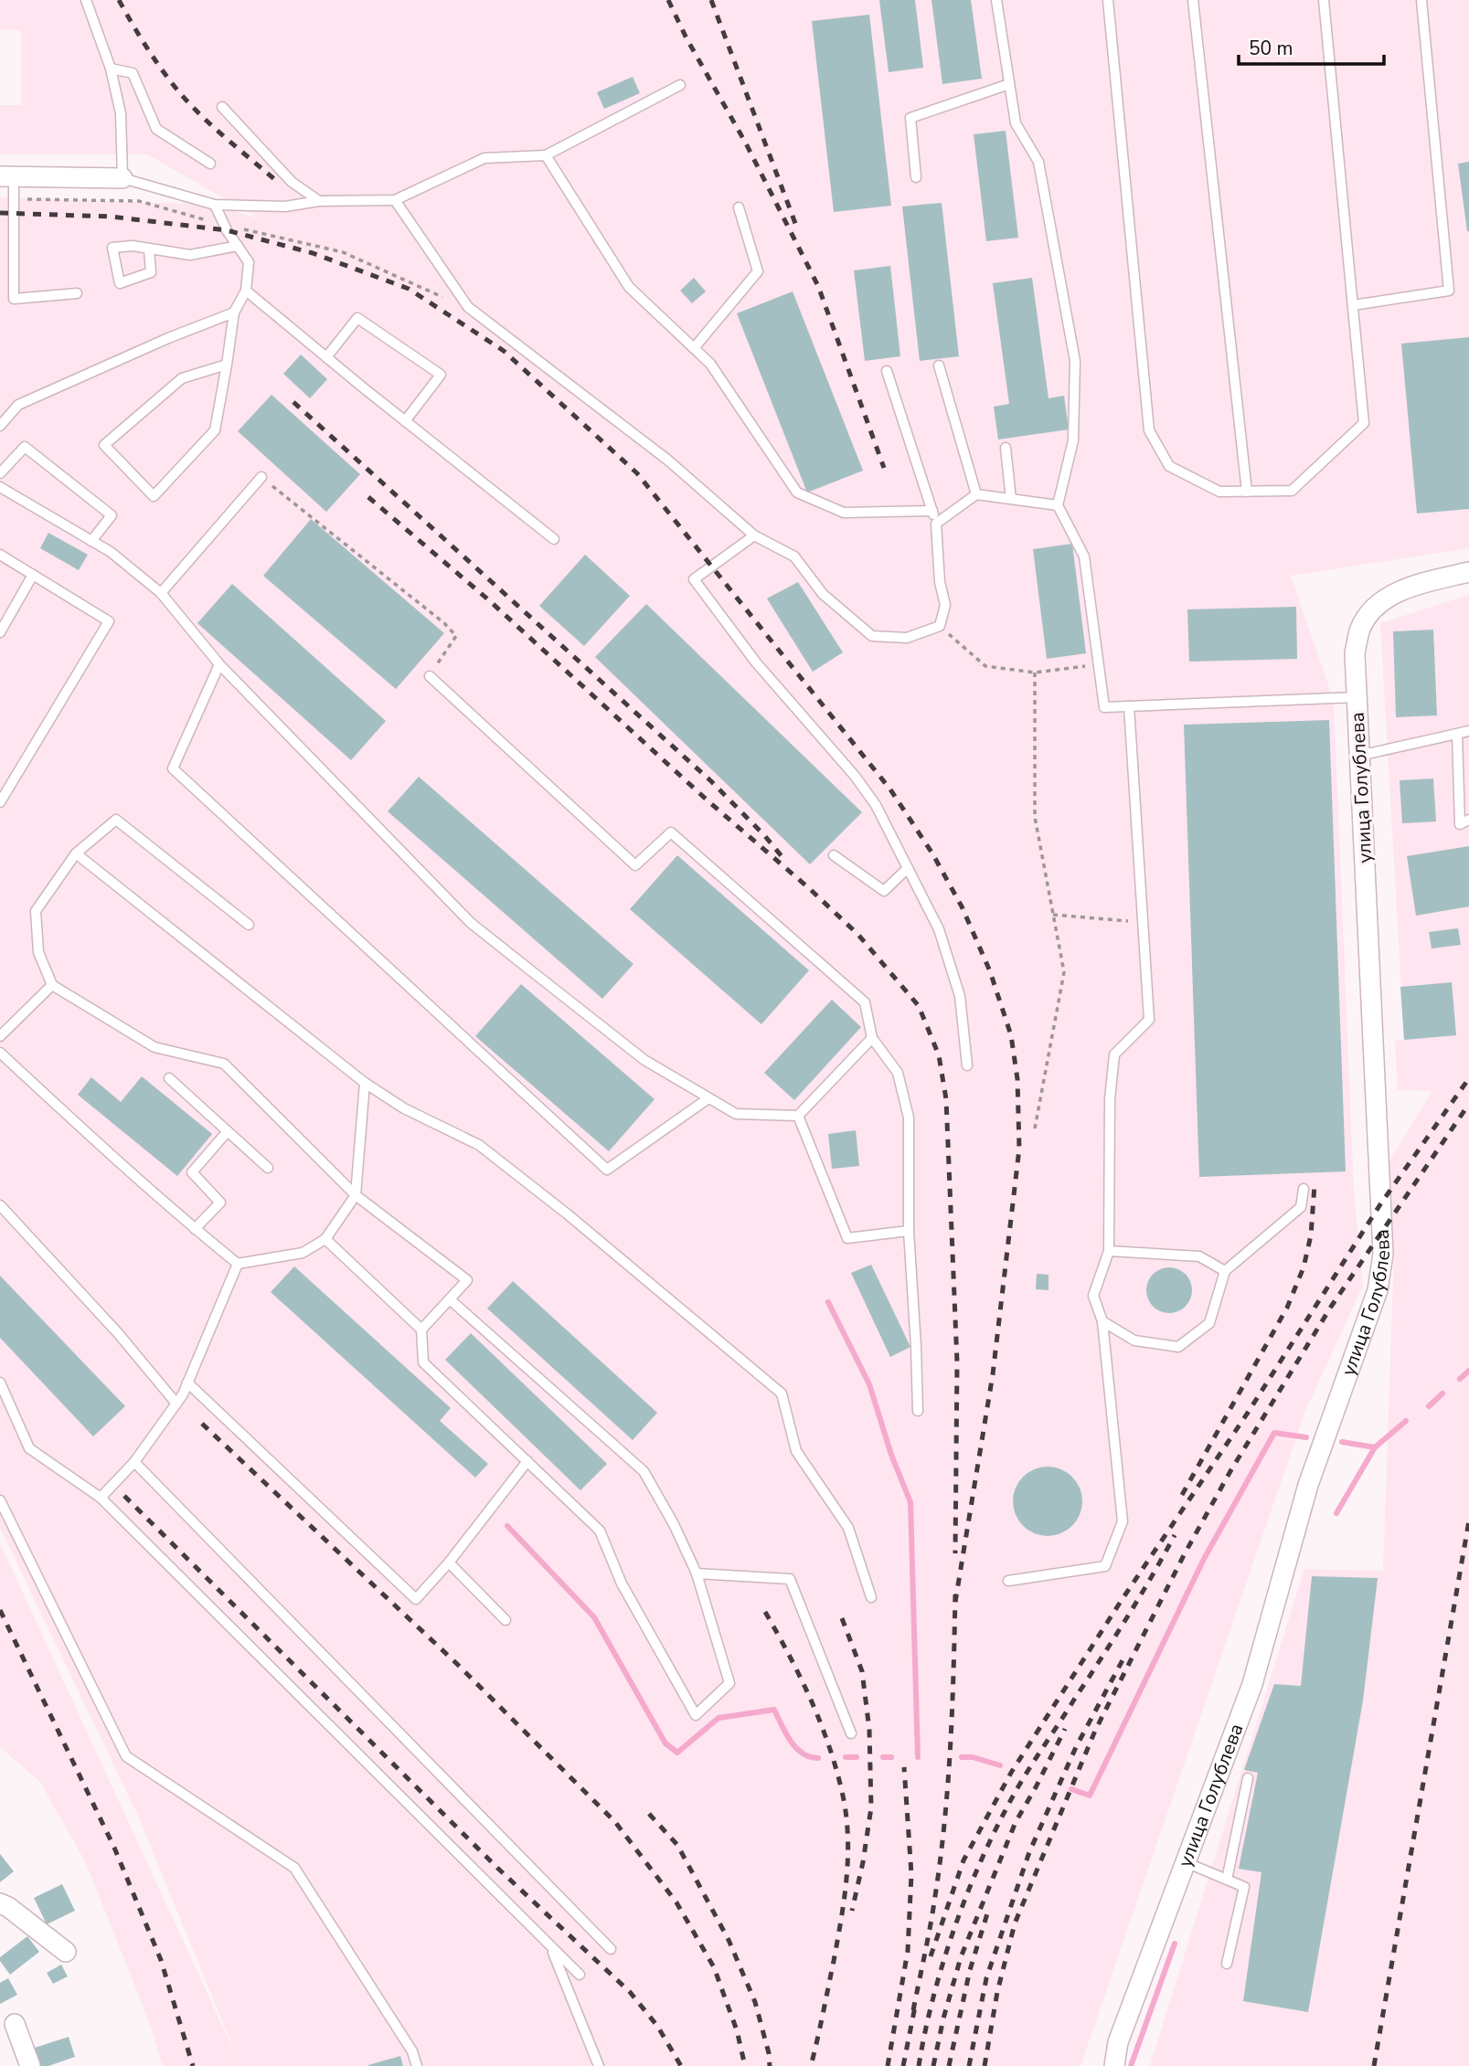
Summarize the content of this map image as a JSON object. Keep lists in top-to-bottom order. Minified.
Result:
{"streets":{"street":["улица Голублева"]},"scale_bar":"50 m"}
